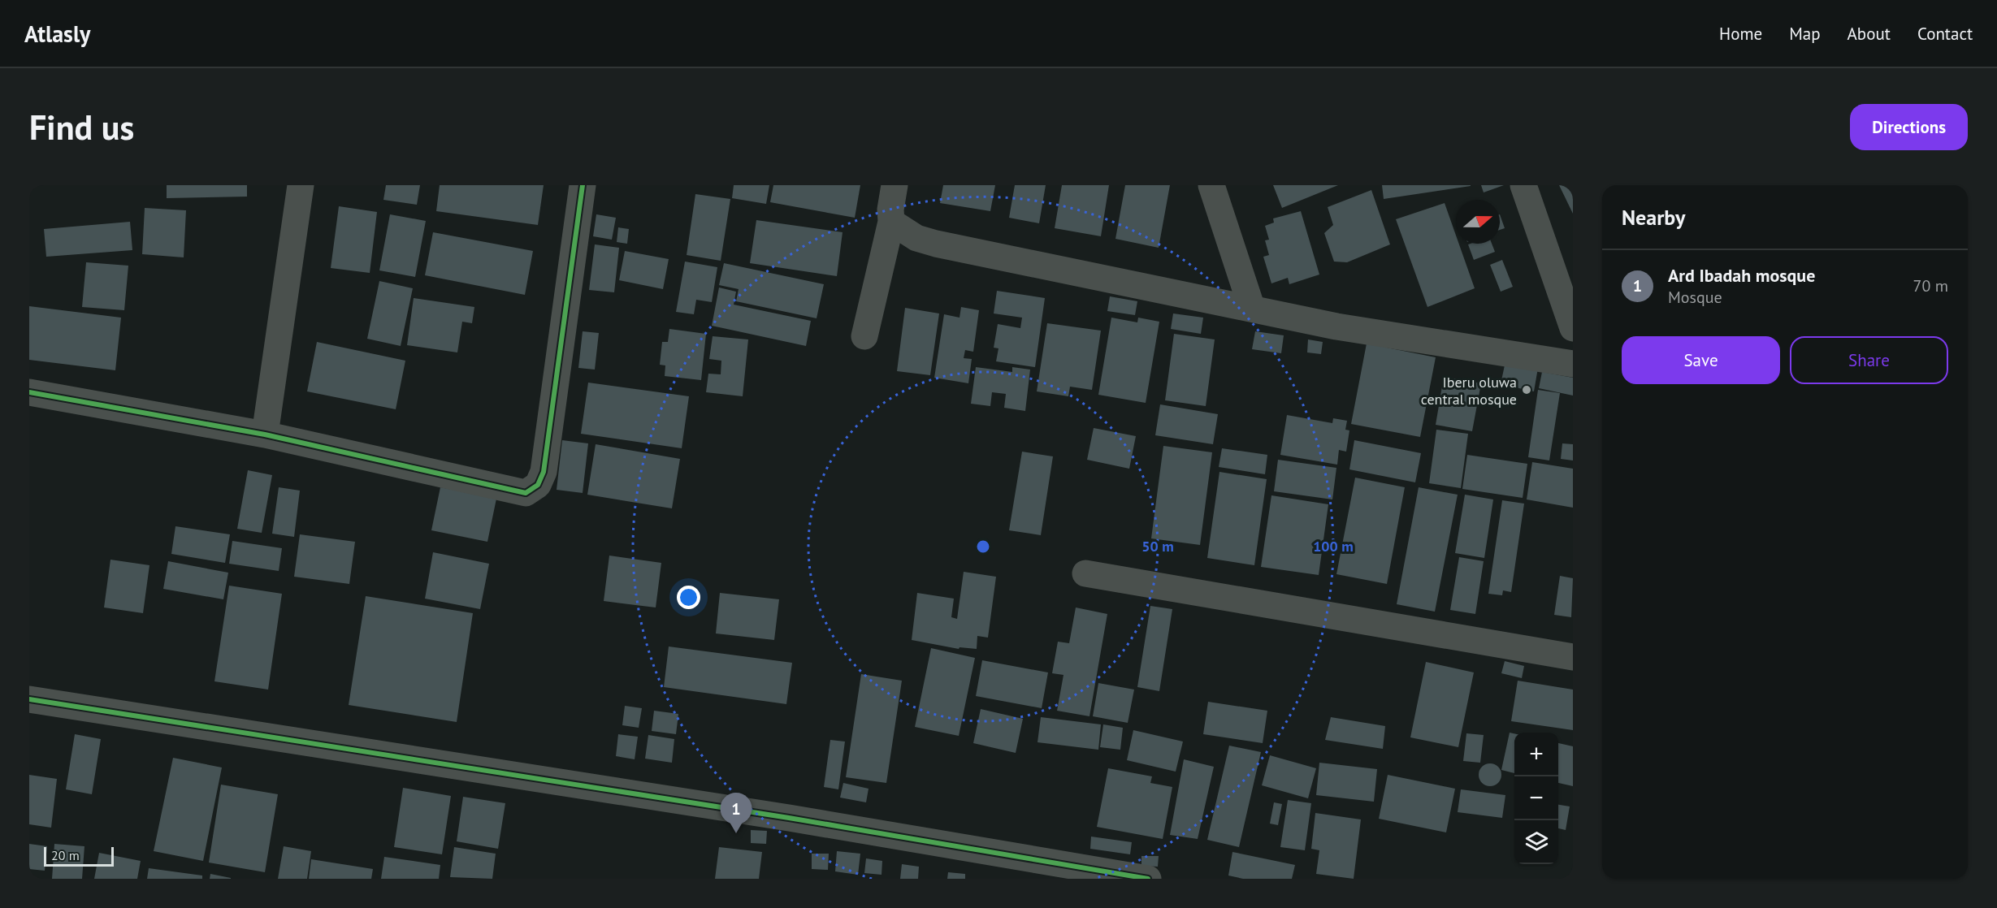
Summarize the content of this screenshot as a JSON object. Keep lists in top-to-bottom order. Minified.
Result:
{"places":["Iberu oluwa central mosque"],"scale_bar":"20 m","north":"right","page":{"header":"Atlasly","nav":["Home","Map","About","Contact"],"buttons":["Directions",["Save","Share"]],"title":"Find us","heading":"Nearby","list":[{"mark":"1","name":"Ard Ibadah mosque","note":"Mosque","value":"70 m"}],"map_buttons":["+","−"],"pins":"1","scale":"20 m"},"rings":["50 m","100 m"]}
